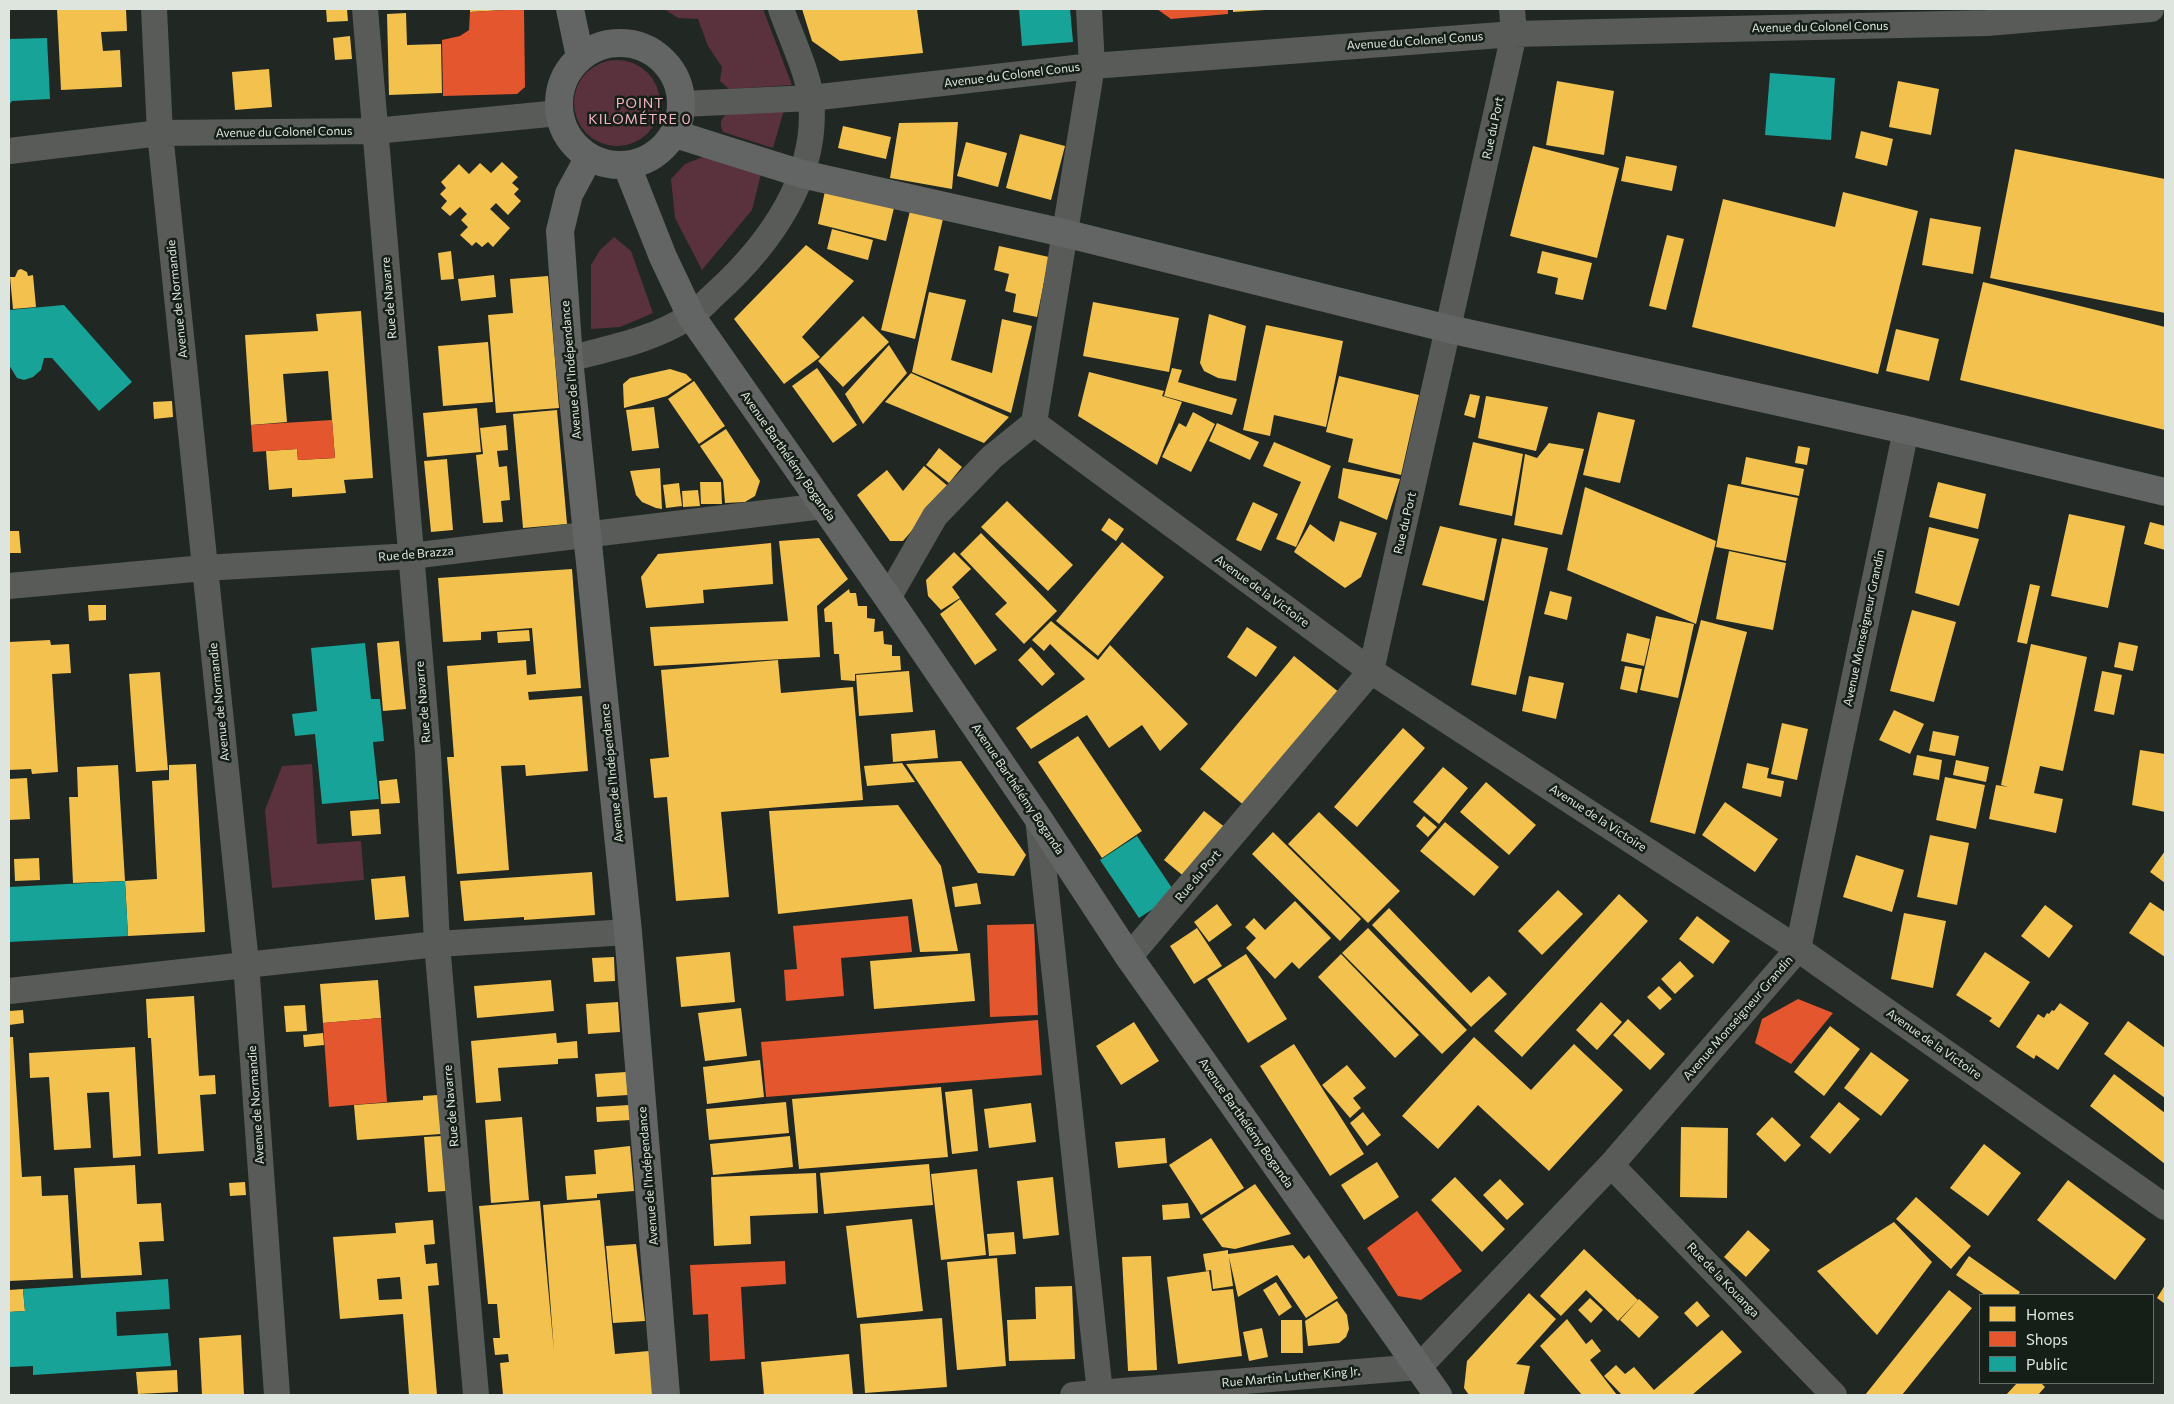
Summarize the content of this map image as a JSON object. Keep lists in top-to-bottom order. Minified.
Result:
{"streets":{"main road":["Avenue de l'Indépendance","Avenue Barthélémy Boganda"],"street":["Avenue du Colonel Conus","Rue du Port","Rue de Navarre","Avenue de Normandie","Rue de Brazza","Avenue de la Victoire","Avenue Monseigneur Grandin","Rue de la Kouanga","Rue Martin Luther King Jr."]},"crossings":[["Avenue du Colonel Conus","Rue du Port"],["Avenue du Colonel Conus","Rue de Navarre"],["Avenue du Colonel Conus","Avenue de Normandie"],["Avenue du Colonel Conus","Avenue de l'Indépendance"],["Avenue du Colonel Conus","Avenue Barthélémy Boganda"],["Rue du Port","Avenue Barthélémy Boganda"],["Rue du Port","Avenue de la Victoire"],["Rue de Navarre","Rue de Brazza"],["Avenue de Normandie","Rue de Brazza"],["Avenue de l'Indépendance","Avenue Barthélémy Boganda"],["Avenue de l'Indépendance","Rue de Brazza"],["Avenue Barthélémy Boganda","Rue de Brazza"],["Avenue Barthélémy Boganda","Avenue Monseigneur Grandin"],["Avenue Barthélémy Boganda","Rue Martin Luther King Jr."],["Avenue de la Victoire","Avenue Monseigneur Grandin"],["Avenue Monseigneur Grandin","Rue de la Kouanga"],["Avenue Monseigneur Grandin","Rue Martin Luther King Jr."]],"districts":["POINT KILOMÉTRE 0"],"legend":["Homes","Shops","Public"]}
